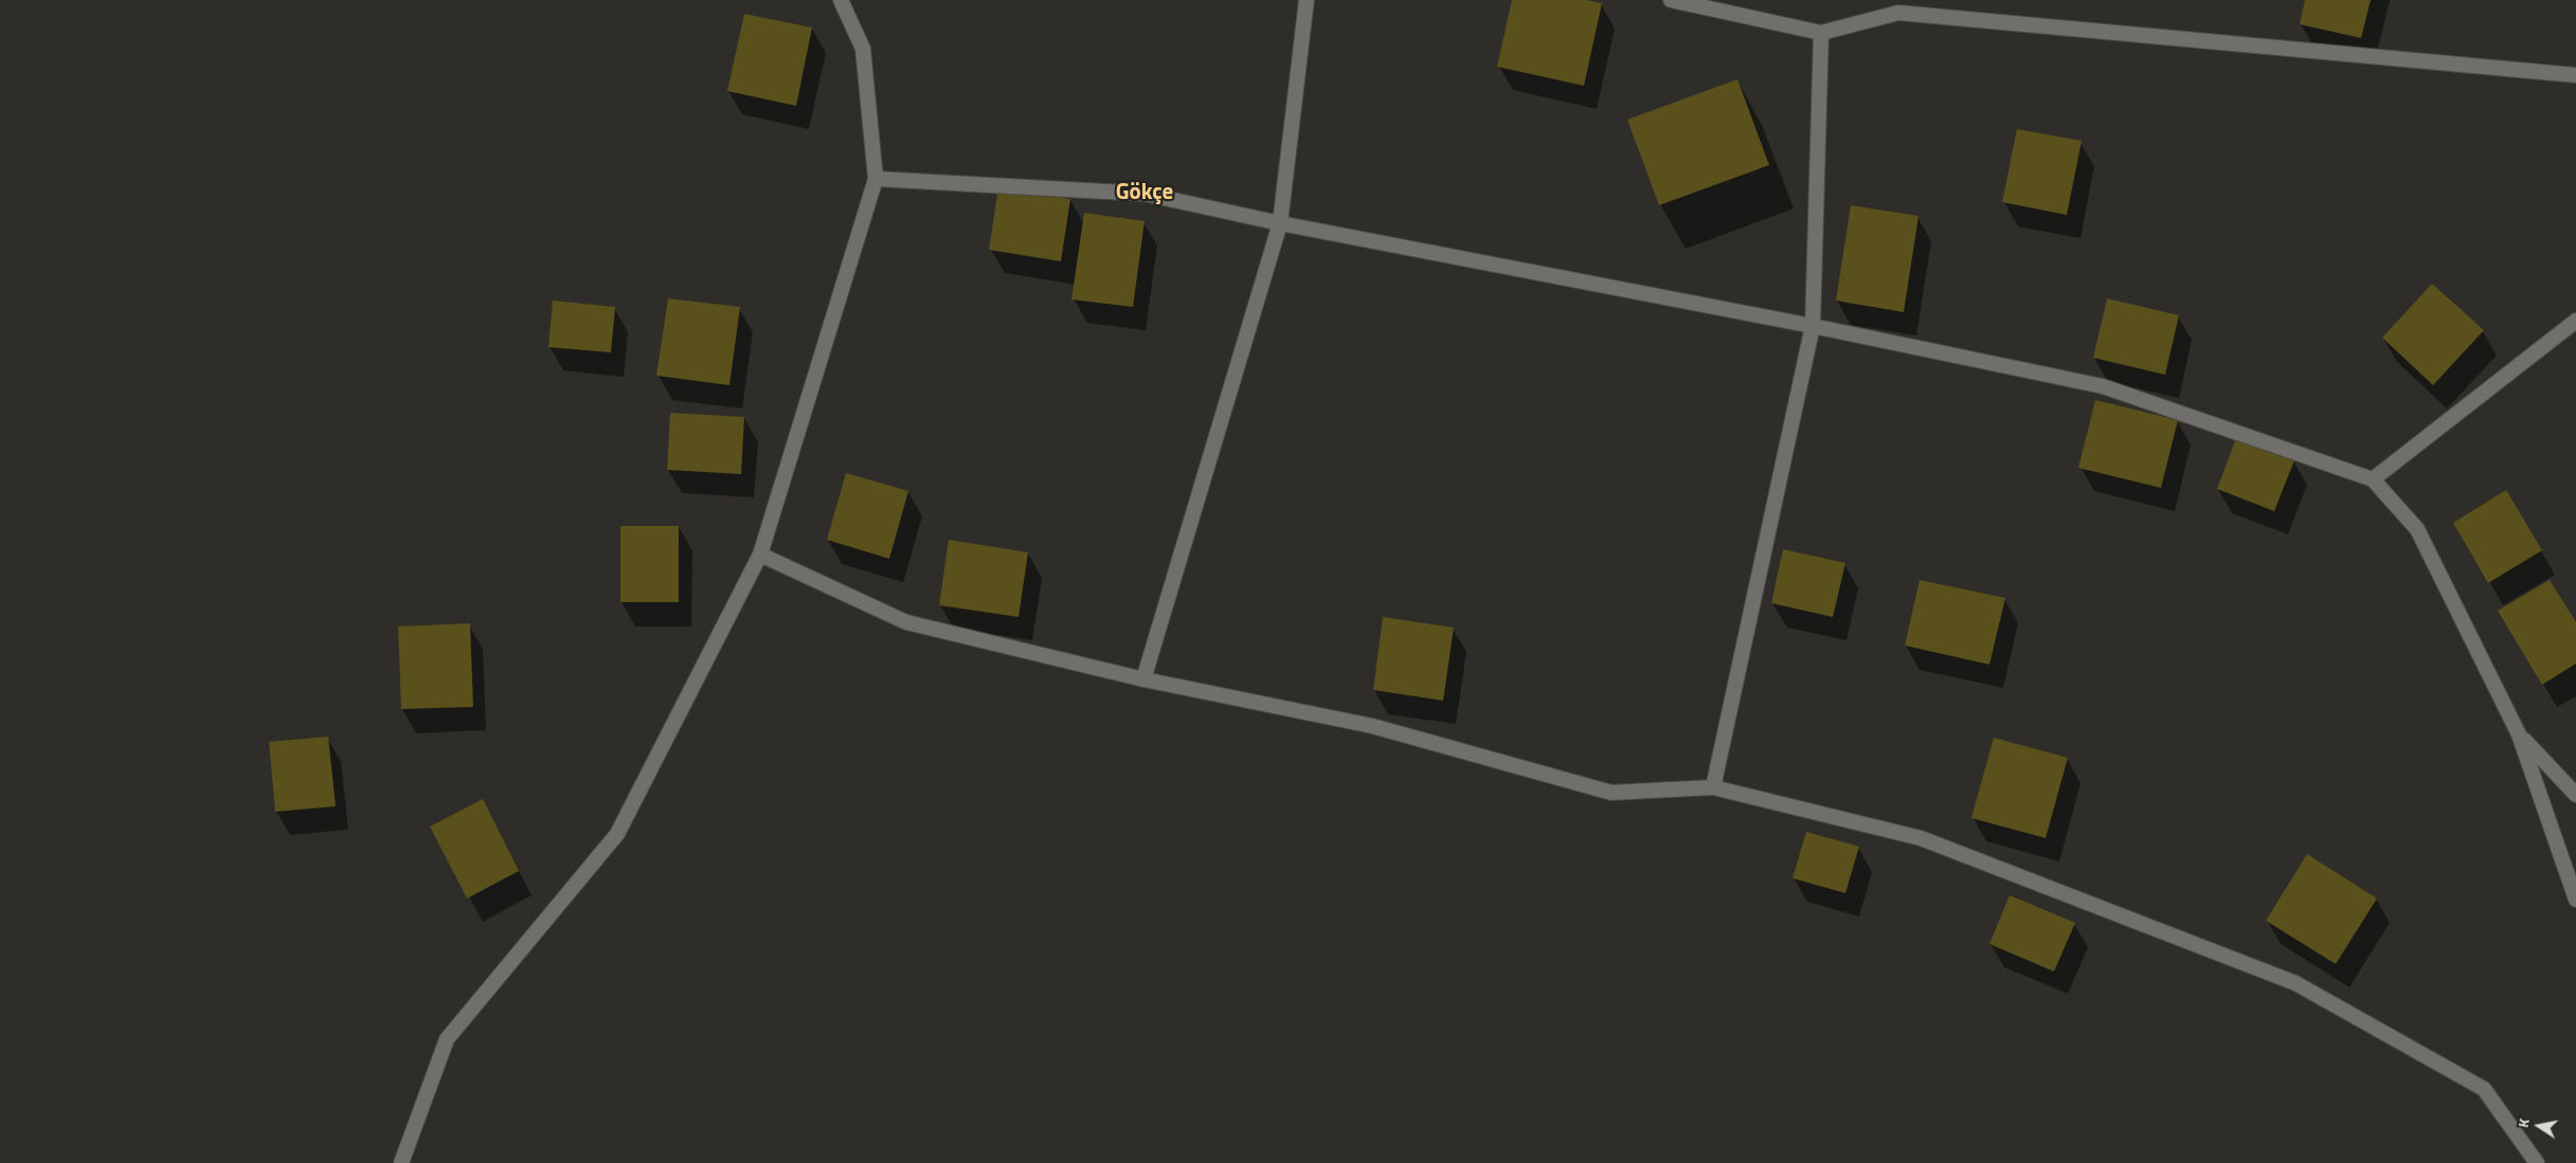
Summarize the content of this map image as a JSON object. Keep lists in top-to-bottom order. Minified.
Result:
{"districts":["Gökçe"],"north":"left"}
